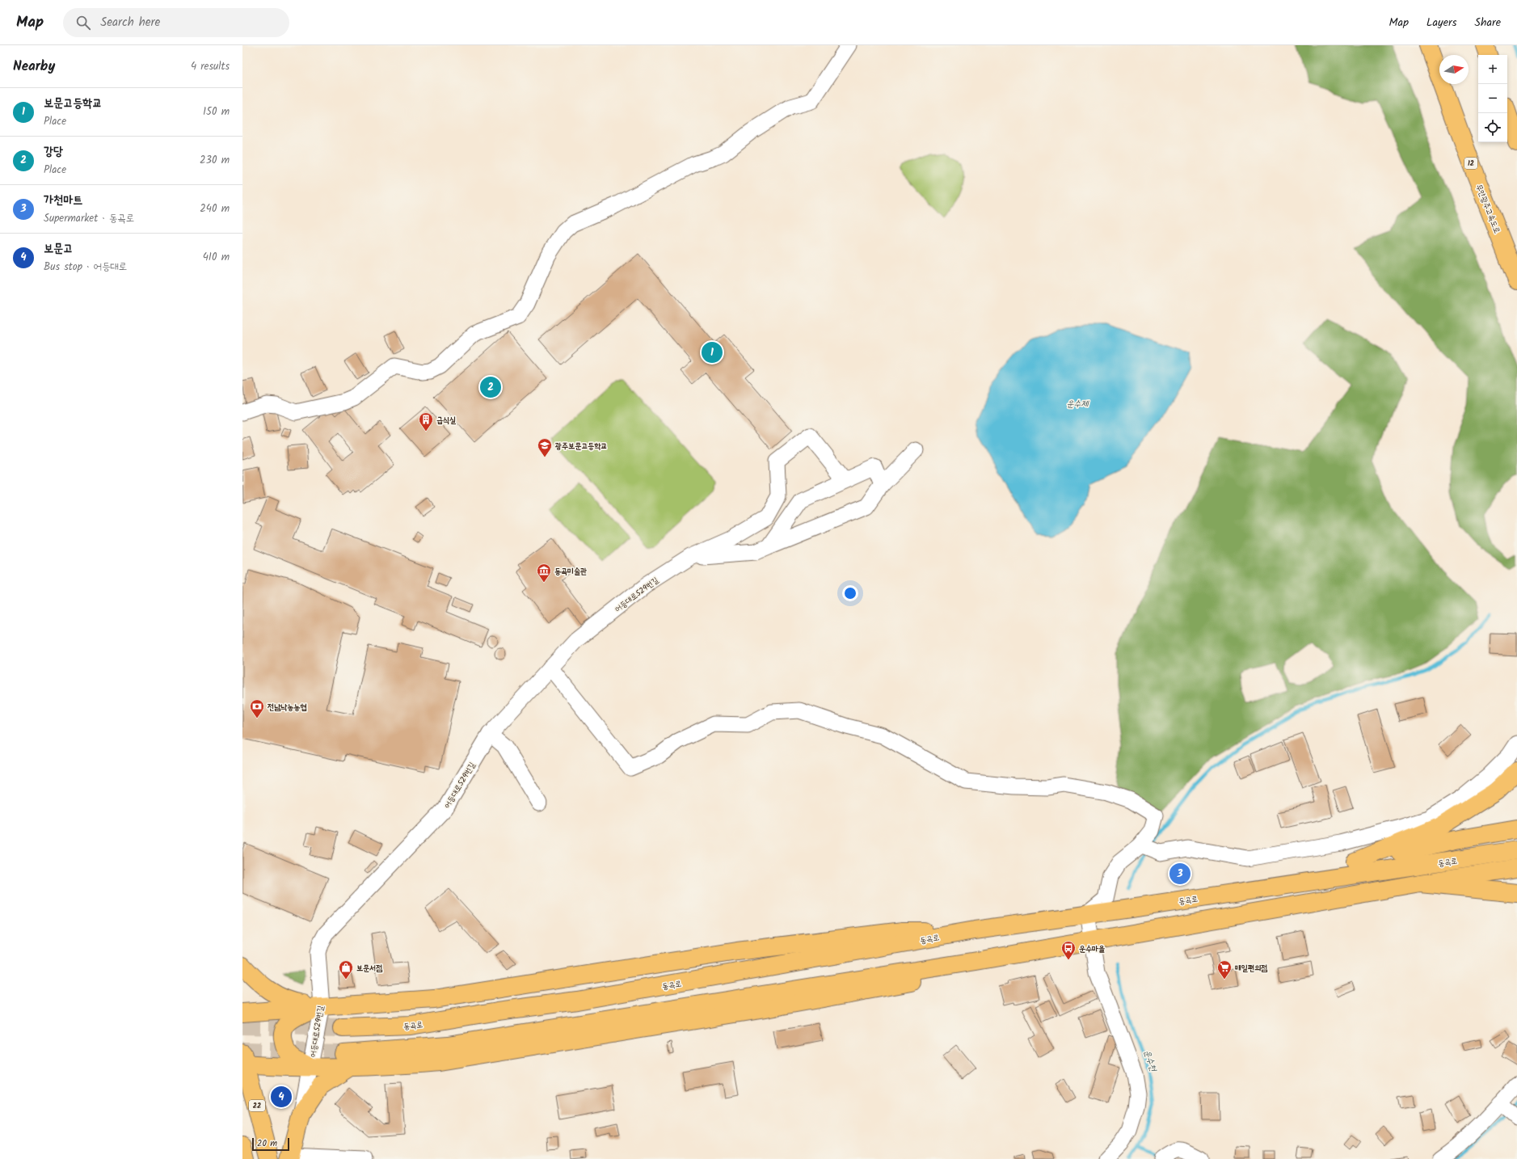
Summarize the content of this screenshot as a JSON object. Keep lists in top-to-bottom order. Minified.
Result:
{"streets":{"main road":["12","무안광주고속도로","동곡로","22"],"street":["어등대로529번길"]},"water":["운수제","운수천"],"places":{"building":["급식실"],"school or university":["광주보문고등학교"],"museum":["동곡미술관"],"bank":["전남낙농농협"],"bus stop":["운수마을"],"shop":["보문서점"],"supermarket":["매일편의점"]},"scale_bar":"20 m","north":"right","page":{"header":"Map","search":"Search here","nav":["Map","Layers","Share"],"heading":["Nearby","4 results"],"map_buttons":["+","−"],"list":[{"mark":"1","name":"보문고등학교","note":"Place","value":"150 m"},{"mark":"2","name":"강당","note":"Place","value":"230 m"},{"mark":"3","name":"가천마트","note":"Supermarket · 동곡로","value":"240 m"},{"mark":"4","name":"보문고","note":"Bus stop · 어등대로","value":"410 m"}],"pins":["1","2","3","4"],"scale":"20 m"}}
